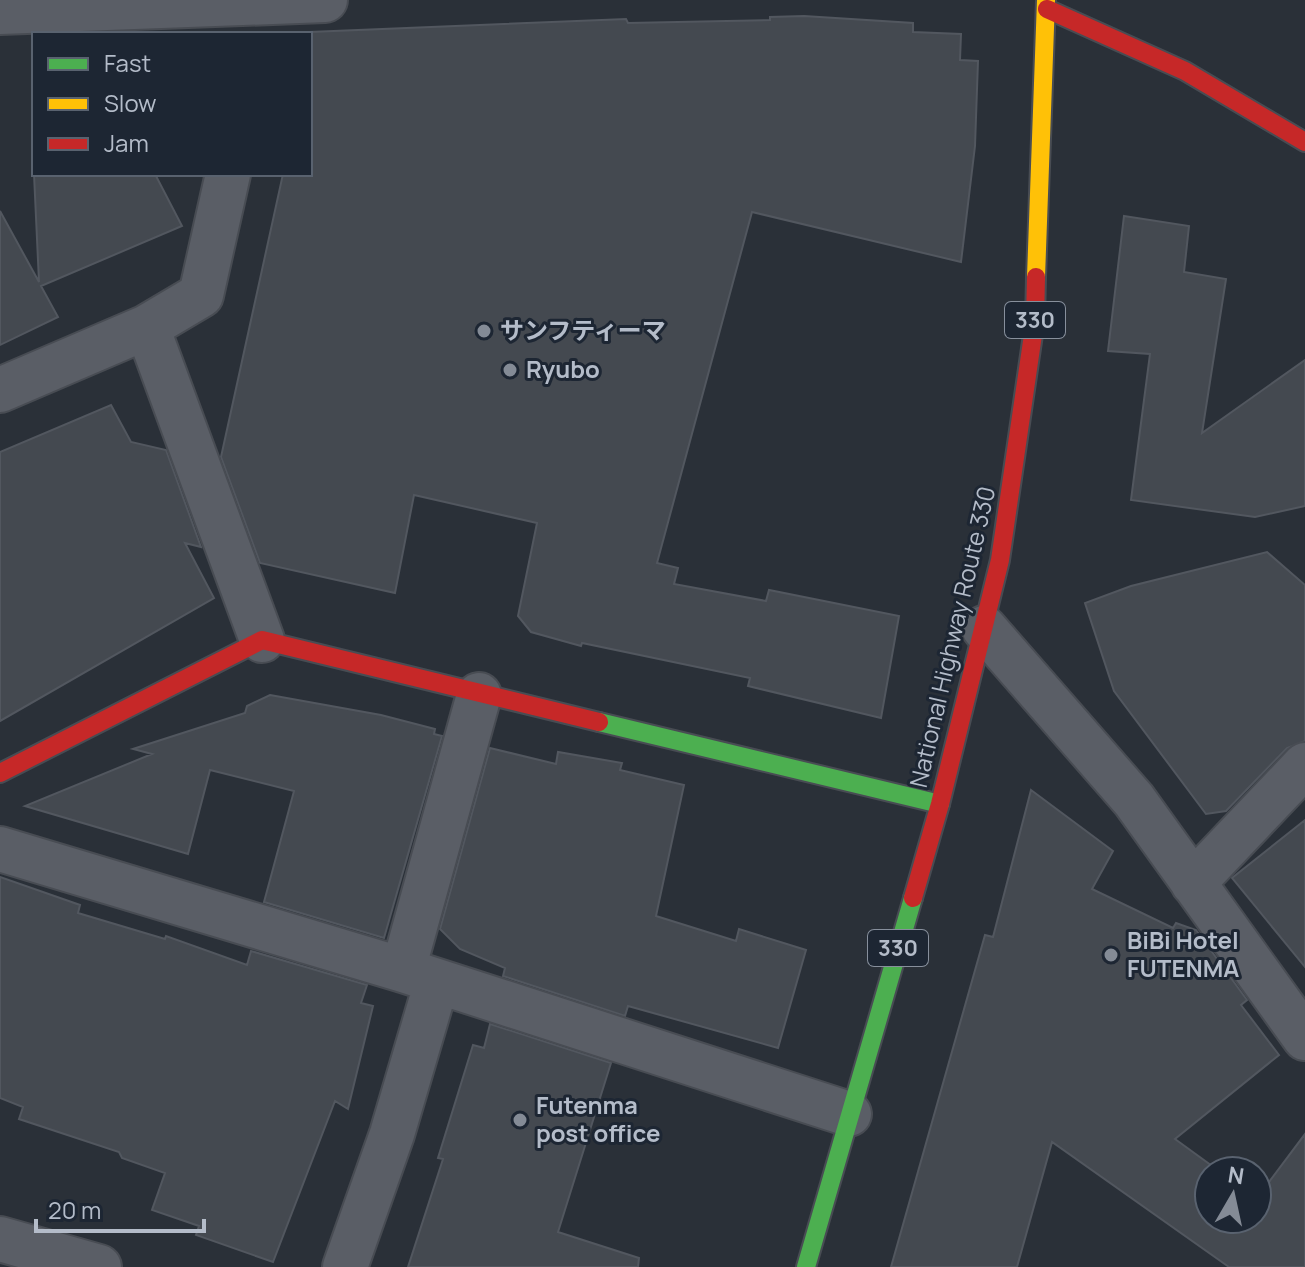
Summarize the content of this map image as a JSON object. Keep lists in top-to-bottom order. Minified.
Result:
{"streets":{"main road":["330","National Highway Route 330"]},"places":["サンフティーマ","Ryubo","BiBi Hotel FUTENMA","Futenma post office"],"legend":["Fast","Slow","Jam"],"scale_bar":"20 m","north":"top"}
